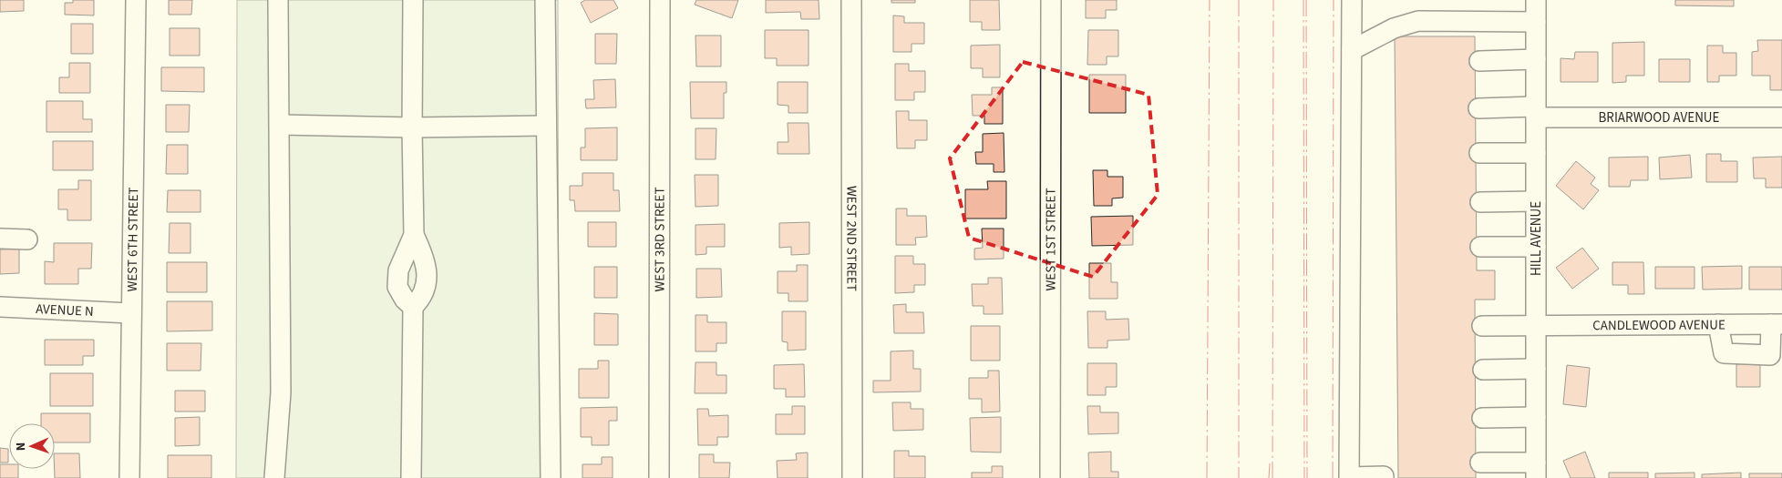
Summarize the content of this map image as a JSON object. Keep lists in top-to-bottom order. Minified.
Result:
{"streets":{"street":["BRIARWOOD AVENUE","WEST 6TH STREET","WEST 3RD STREET","WEST 2ND STREET","WEST 1ST STREET","HILL AVENUE","AVENUE N","CANDLEWOOD AVENUE"]},"crossings":[["BRIARWOOD AVENUE","HILL AVENUE"],["WEST 6TH STREET","AVENUE N"],["HILL AVENUE","CANDLEWOOD AVENUE"]],"north":"left"}
